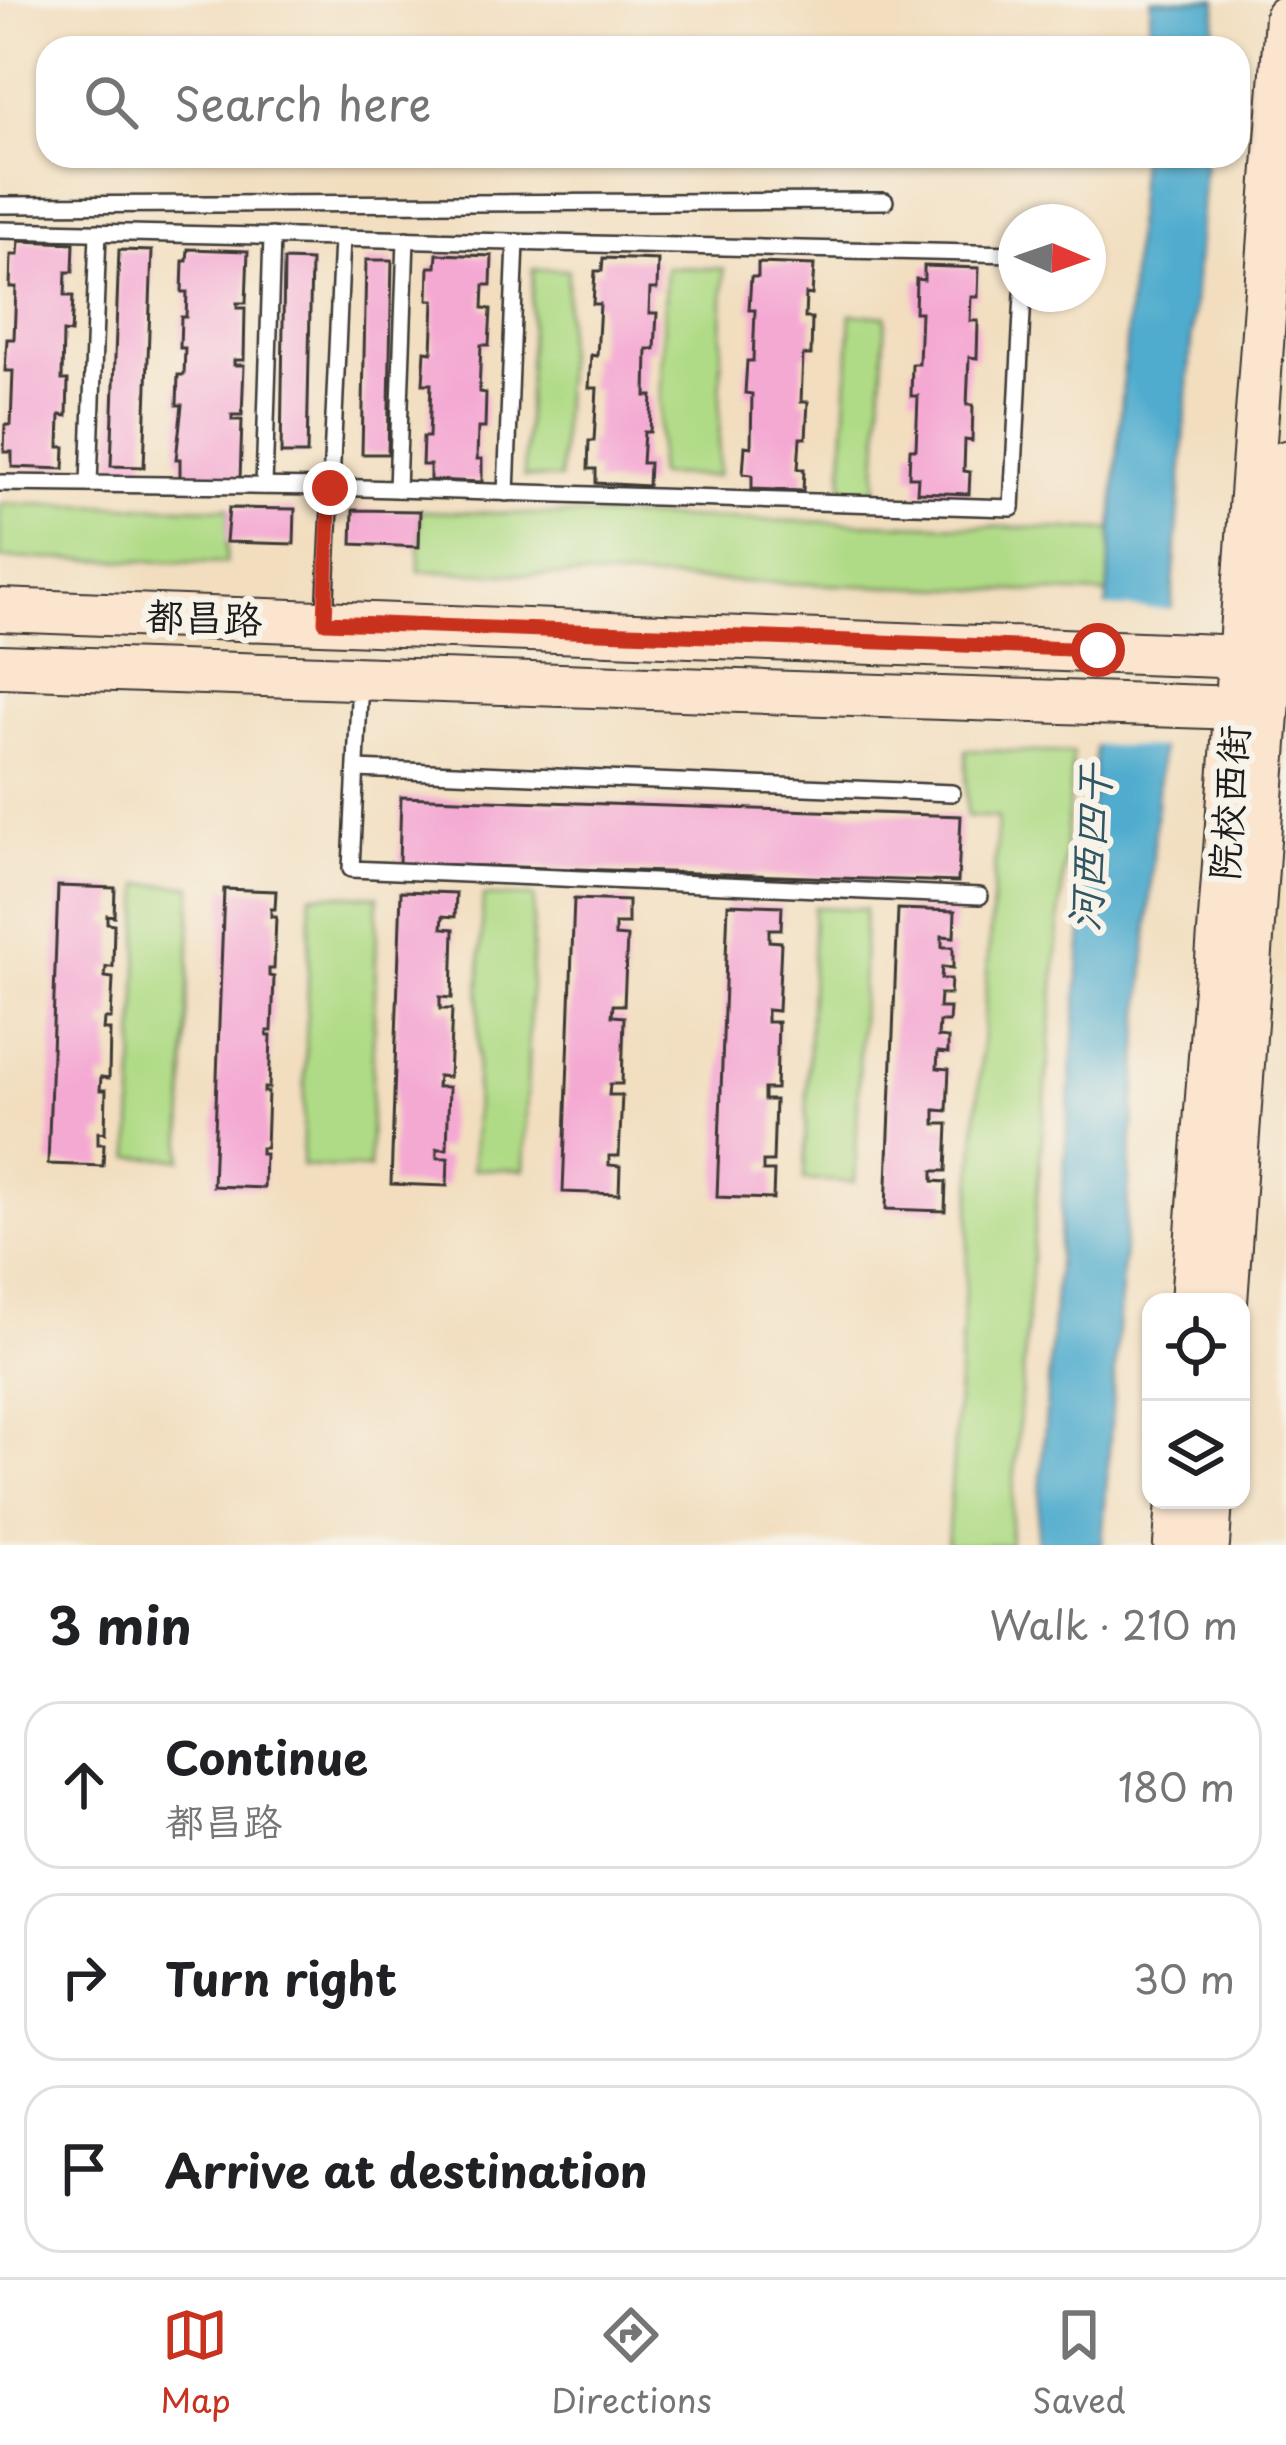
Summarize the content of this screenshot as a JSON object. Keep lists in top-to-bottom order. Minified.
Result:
{"streets":{"main road":["都昌路","院校西街"]},"crossings":[["都昌路","院校西街"]],"water":["河西四干"],"north":"right","page":{"search":"Search here","heading":["3 min","Walk · 210 m"],"list":[["Continue","都昌路","180 m"],["Turn right","30 m"],"Arrive at destination"],"nav":["Map","Directions","Saved"]}}
